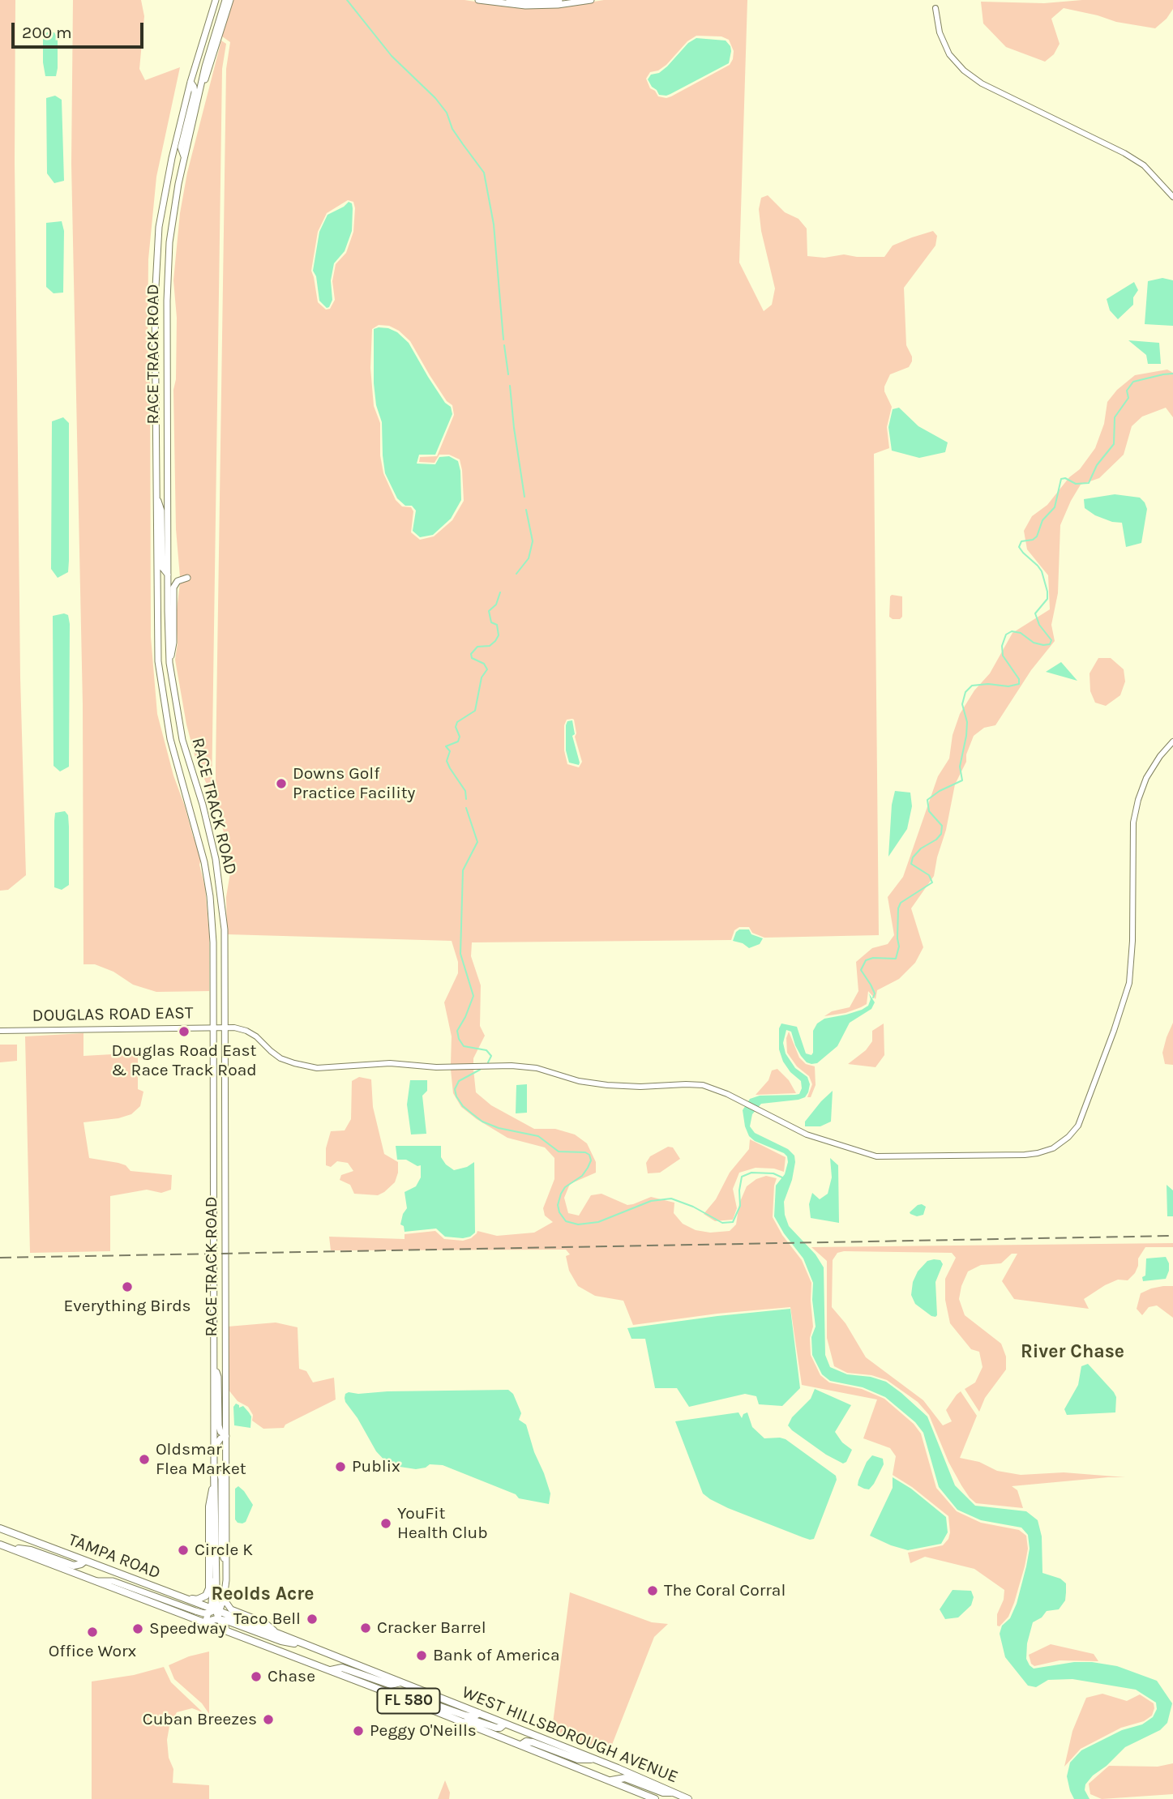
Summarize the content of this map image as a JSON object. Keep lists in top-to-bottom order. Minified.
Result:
{"streets":{"main road":["RACE TRACK ROAD","TAMPA ROAD","FL 580","WEST HILLSBOROUGH AVENUE"],"street":["DOUGLAS ROAD EAST"]},"crossings":[["RACE TRACK ROAD","DOUGLAS ROAD EAST"],["RACE TRACK ROAD","TAMPA ROAD"],["RACE TRACK ROAD","WEST HILLSBOROUGH AVENUE"],["TAMPA ROAD","WEST HILLSBOROUGH AVENUE"]],"districts":["River Chase","Reolds Acre"],"places":["Downs Golf Practice Facility","Douglas Road East & Race Track Road","Everything Birds","Oldsmar Flea Market","Publix","YouFit Health Club","Circle K","The Coral Corral","Taco Bell","Cracker Barrel","Speedway","Office Worx","Bank of America","Chase","Cuban Breezes","Peggy O'Neills"],"scale_bar":"200 m"}
